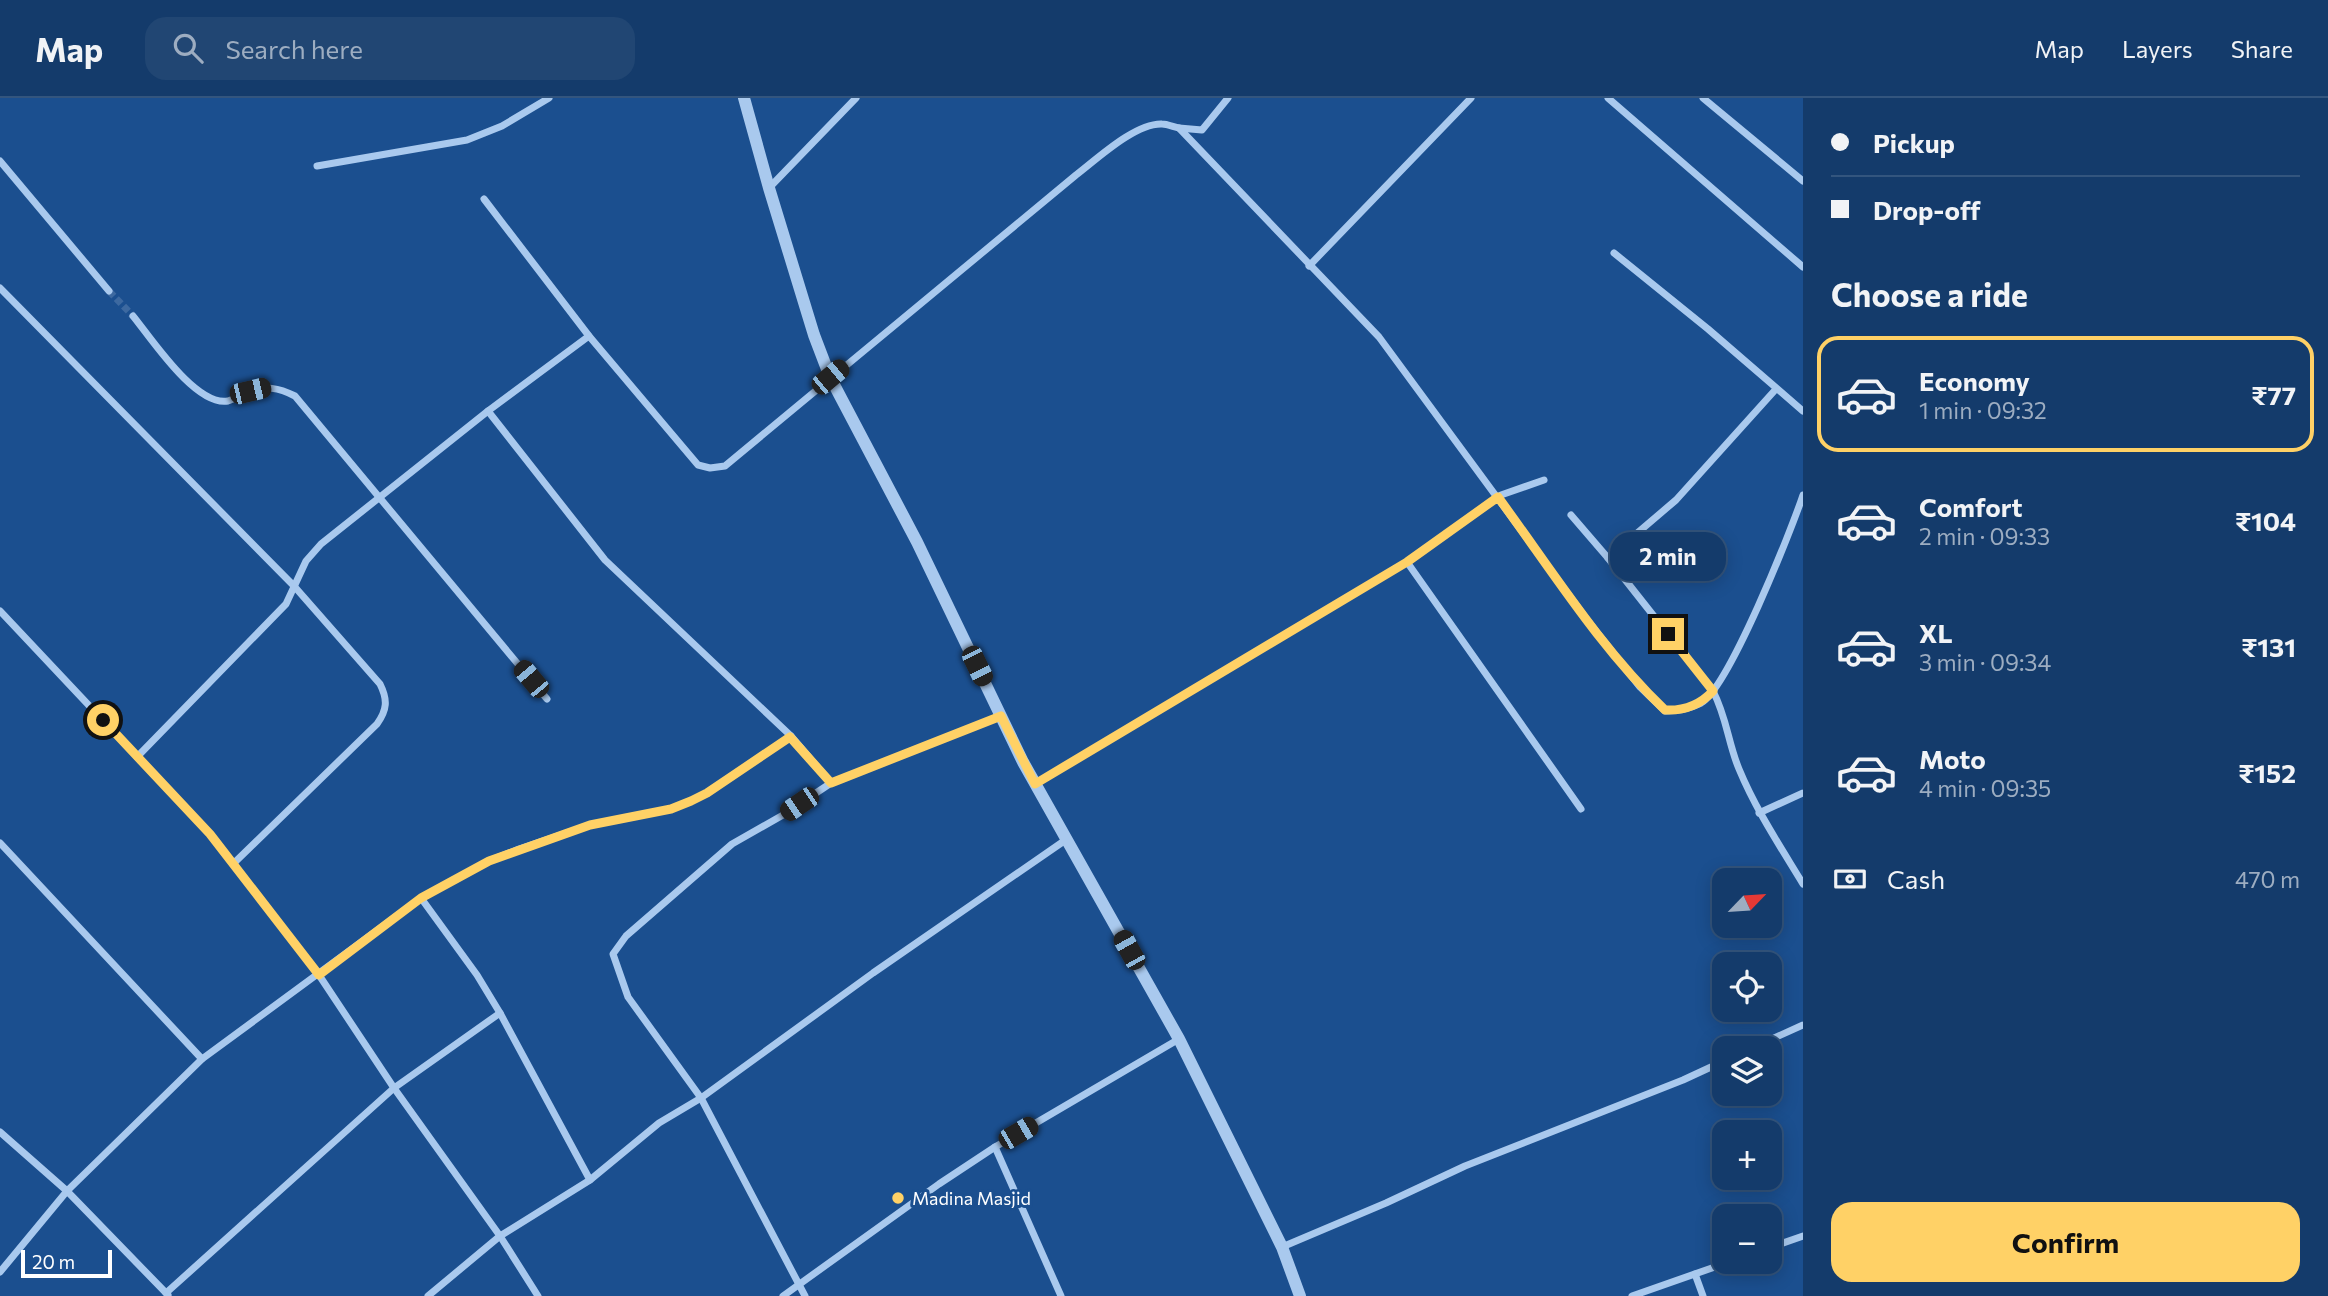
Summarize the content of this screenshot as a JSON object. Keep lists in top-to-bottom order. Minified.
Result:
{"places":["Madina Masjid"],"scale_bar":"20 m","north":"top right","page":{"header":"Map","search":"Search here","nav":["Map","Layers","Share"],"banner":["Pickup","Drop-off"],"heading":"Choose a ride","list":[{"name":"Economy","note":"1 min · 09:32","value":"₹77"},{"name":"Comfort","note":"2 min · 09:33","value":"₹104"},{"name":"XL","note":"3 min · 09:34","value":"₹131"},{"name":"Moto","note":"4 min · 09:35","value":"₹152"}],"bubble":"2 min","pay":["Cash","470 m"],"map_buttons":["+","−"],"buttons":"Confirm","scale":"20 m"}}
